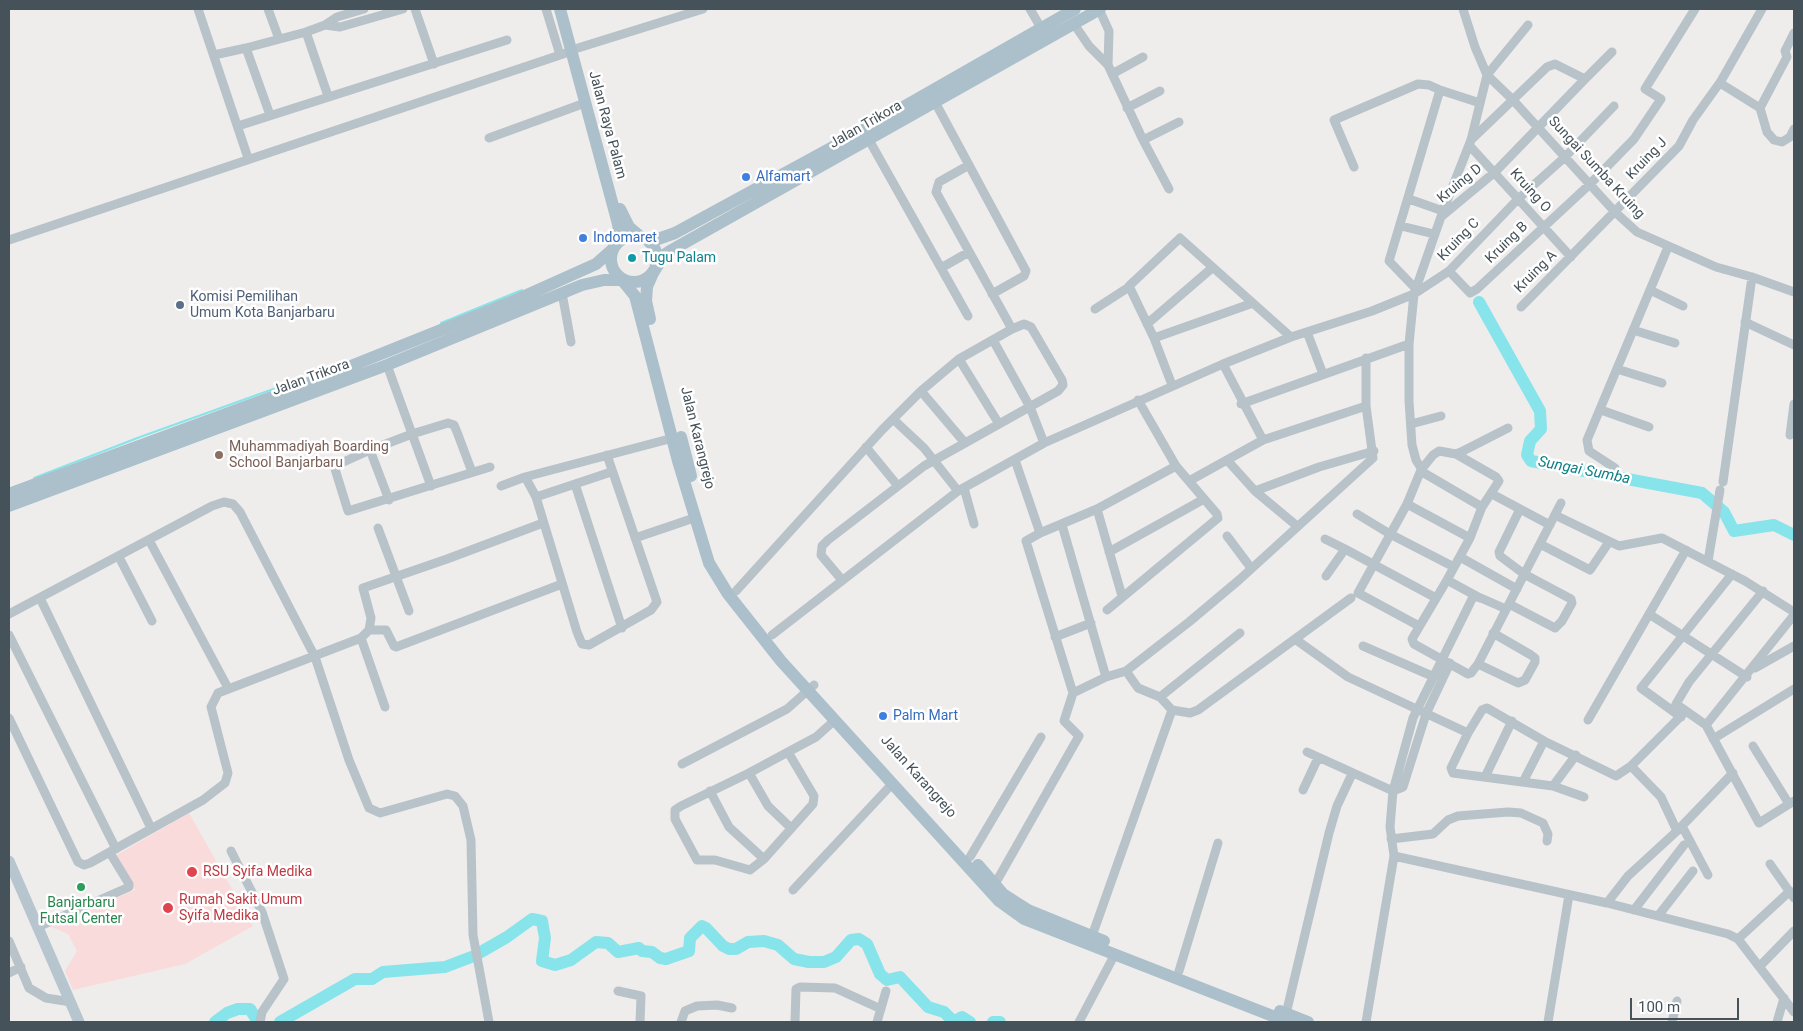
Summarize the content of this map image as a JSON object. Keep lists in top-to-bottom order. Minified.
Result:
{"streets":{"main road":["Jalan Raya Palam","Jalan Trikora","Jalan Karangrejo"],"street":["Kruing J","Sungai Sumba Kruing","Kruing D","Kruing O","Kruing C","Kruing B","Kruing A"]},"crossings":[["Jalan Raya Palam","Jalan Trikora"],["Jalan Raya Palam","Jalan Karangrejo"],["Jalan Trikora","Jalan Karangrejo"],["Kruing J","Sungai Sumba Kruing"],["Kruing J","Kruing O"],["Kruing J","Kruing A"],["Sungai Sumba Kruing","Kruing D"],["Sungai Sumba Kruing","Kruing C"],["Sungai Sumba Kruing","Kruing B"],["Kruing D","Kruing O"],["Kruing O","Kruing C"],["Kruing O","Kruing B"],["Kruing O","Kruing A"],["Kruing C","Kruing B"],["Kruing C","Jalan Karangrejo"]],"water":["Sungai Sumba"],"places":["Alfamart","Indomaret","Tugu Palam","Komisi Pemilihan Umum Kota Banjarbaru","Muhammadiyah Boarding School Banjarbaru","Palm Mart","RSU Syifa Medika","Banjarbaru Futsal Center","Rumah Sakit Umum Syifa Medika"],"scale_bar":"100 m"}
